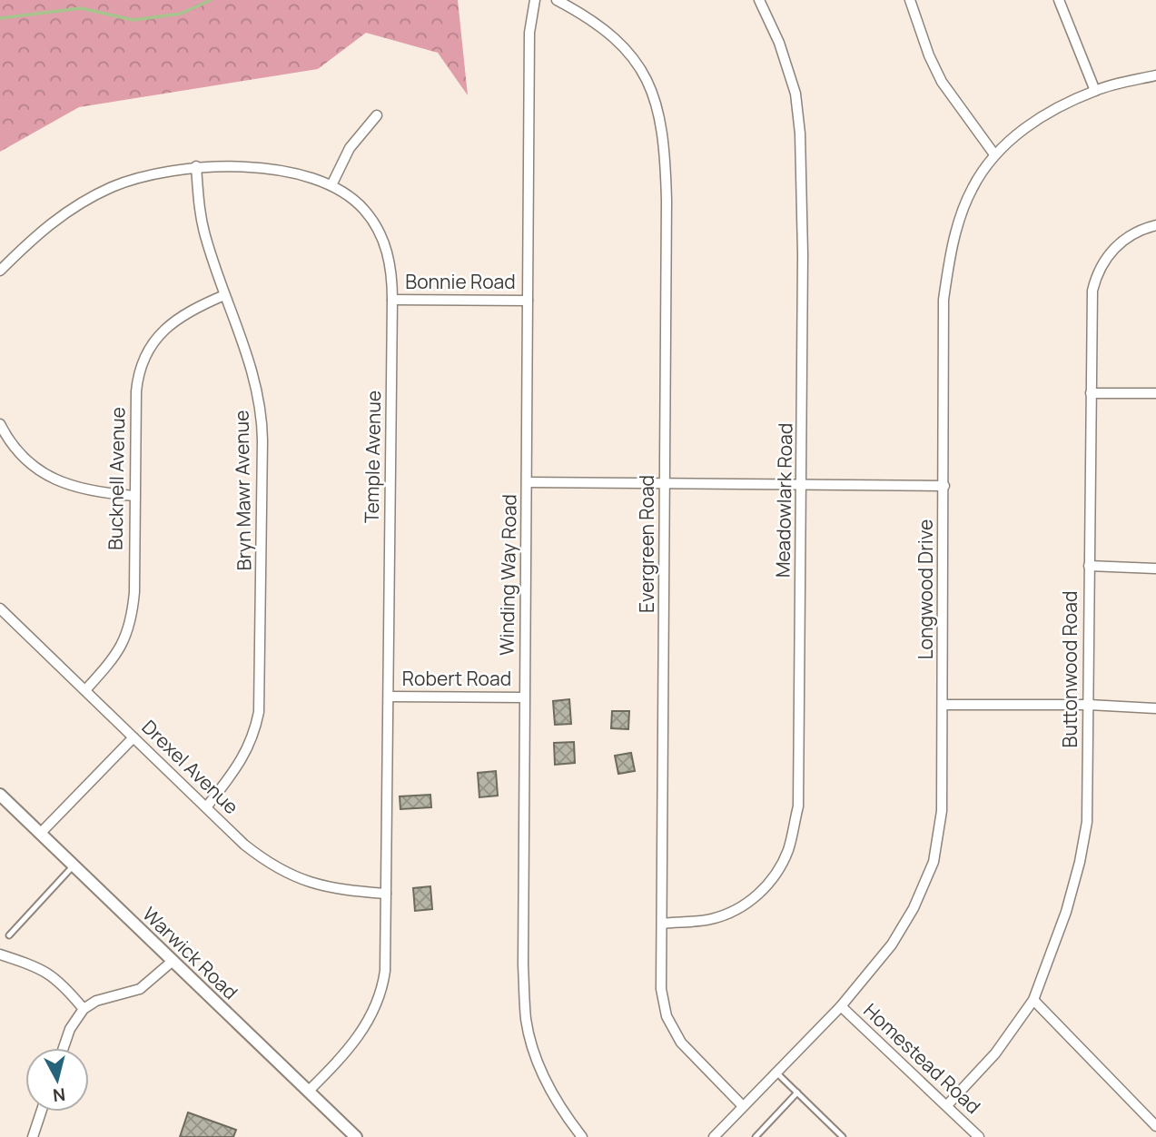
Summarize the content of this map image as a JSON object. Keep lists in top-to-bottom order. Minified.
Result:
{"streets":{"street":["Bonnie Road","Temple Avenue","Bucknell Avenue","Bryn Mawr Avenue","Meadowlark Road","Evergreen Road","Winding Way Road","Longwood Drive","Buttonwood Road","Robert Road","Drexel Avenue","Warwick Road","Homestead Road"]},"crossings":[["Bonnie Road","Temple Avenue"],["Bonnie Road","Winding Way Road"],["Temple Avenue","Bryn Mawr Avenue"],["Temple Avenue","Robert Road"],["Temple Avenue","Drexel Avenue"],["Temple Avenue","Warwick Road"],["Bucknell Avenue","Bryn Mawr Avenue"],["Bucknell Avenue","Drexel Avenue"],["Bryn Mawr Avenue","Drexel Avenue"],["Meadowlark Road","Evergreen Road"],["Evergreen Road","Longwood Drive"],["Winding Way Road","Robert Road"],["Longwood Drive","Homestead Road"],["Buttonwood Road","Homestead Road"]],"north":"bottom"}
